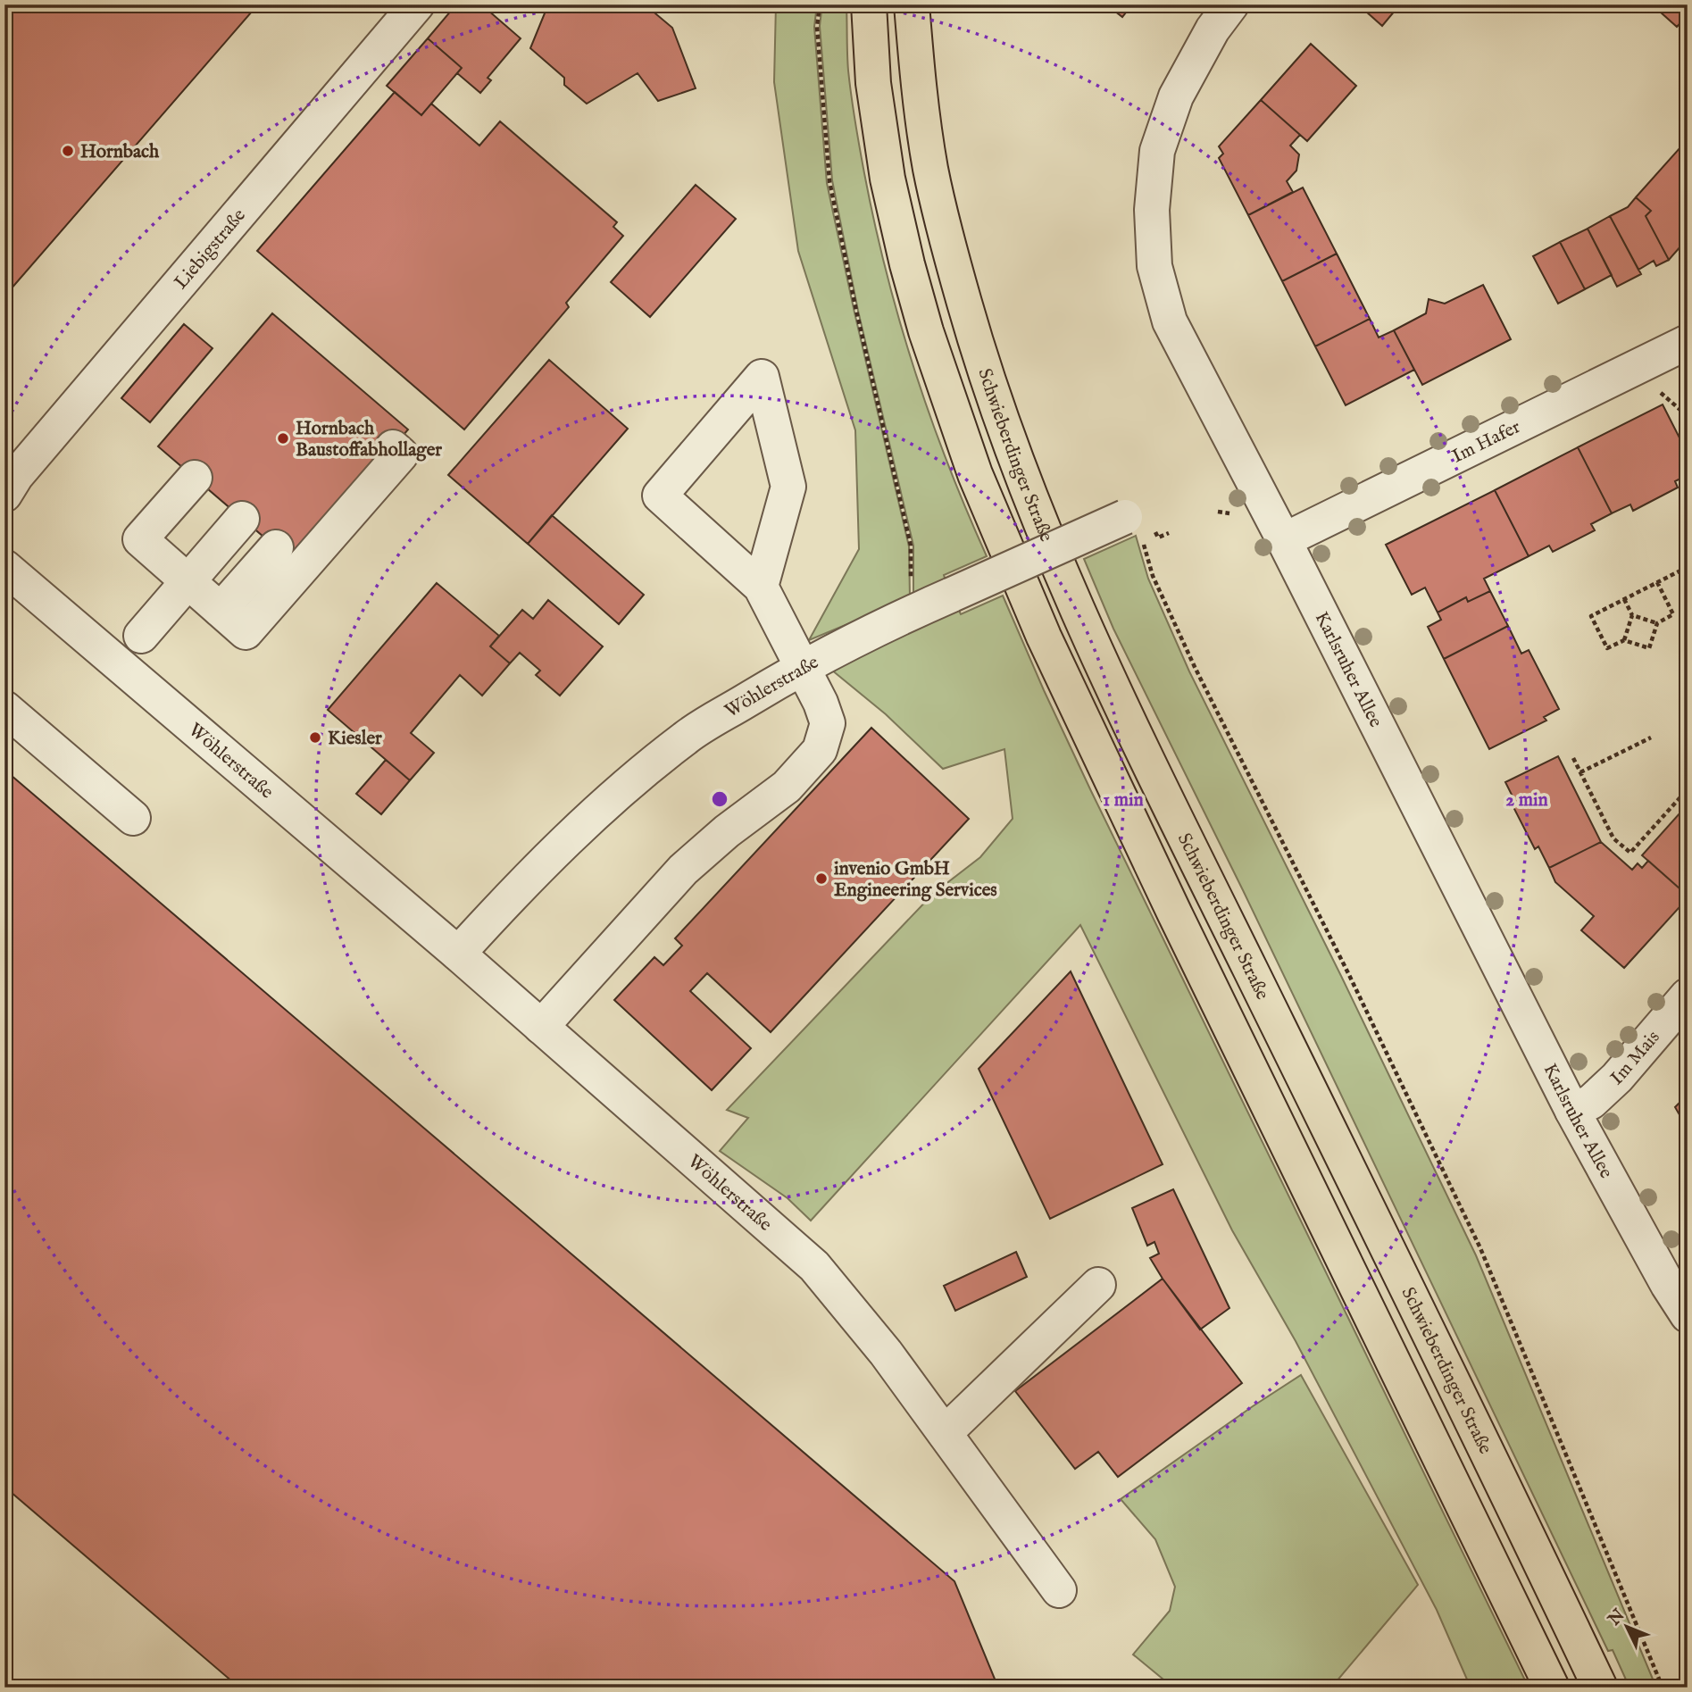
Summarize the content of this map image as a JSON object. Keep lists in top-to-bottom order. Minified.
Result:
{"streets":{"main road":["Schwieberdinger Straße"],"street":["Liebigstraße","Im Hafer","Karlsruher Allee","Wöhlerstraße","Im Mais"]},"crossings":[["Im Hafer","Karlsruher Allee"],["Karlsruher Allee","Im Mais"]],"places":["Hornbach","Hornbach Baustoffabhollager","Kiesler","invenio GmbH Engineering Services"],"north":"top left","rings":["1 min","2 min"]}
